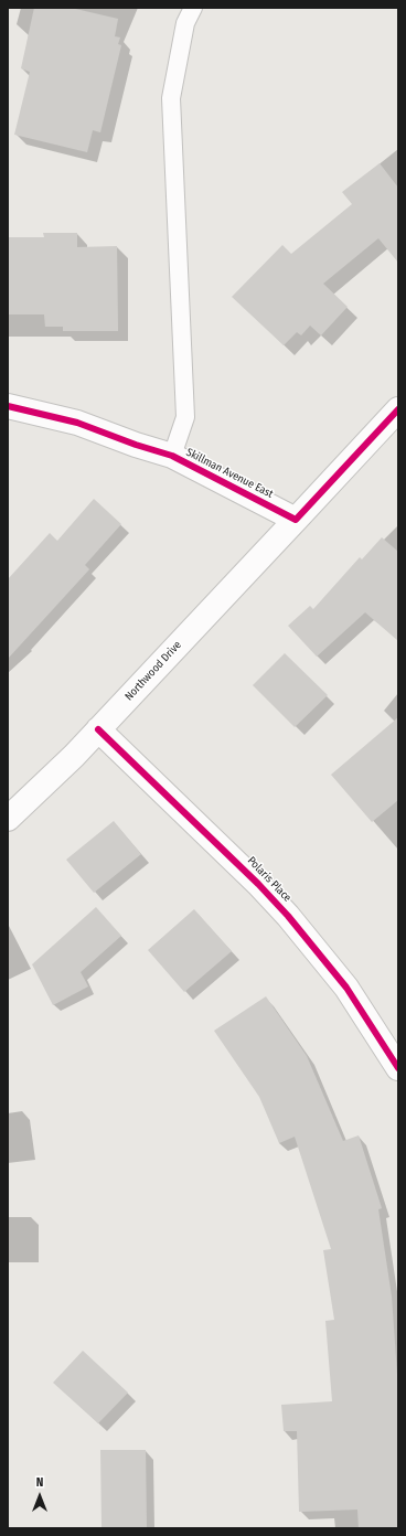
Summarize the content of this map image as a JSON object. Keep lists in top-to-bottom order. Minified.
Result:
{"streets":{"street":["Skillman Avenue East","Northwood Drive","Polaris Place"]},"crossings":[["Skillman Avenue East","Northwood Drive"],["Northwood Drive","Polaris Place"]],"north":"top"}
